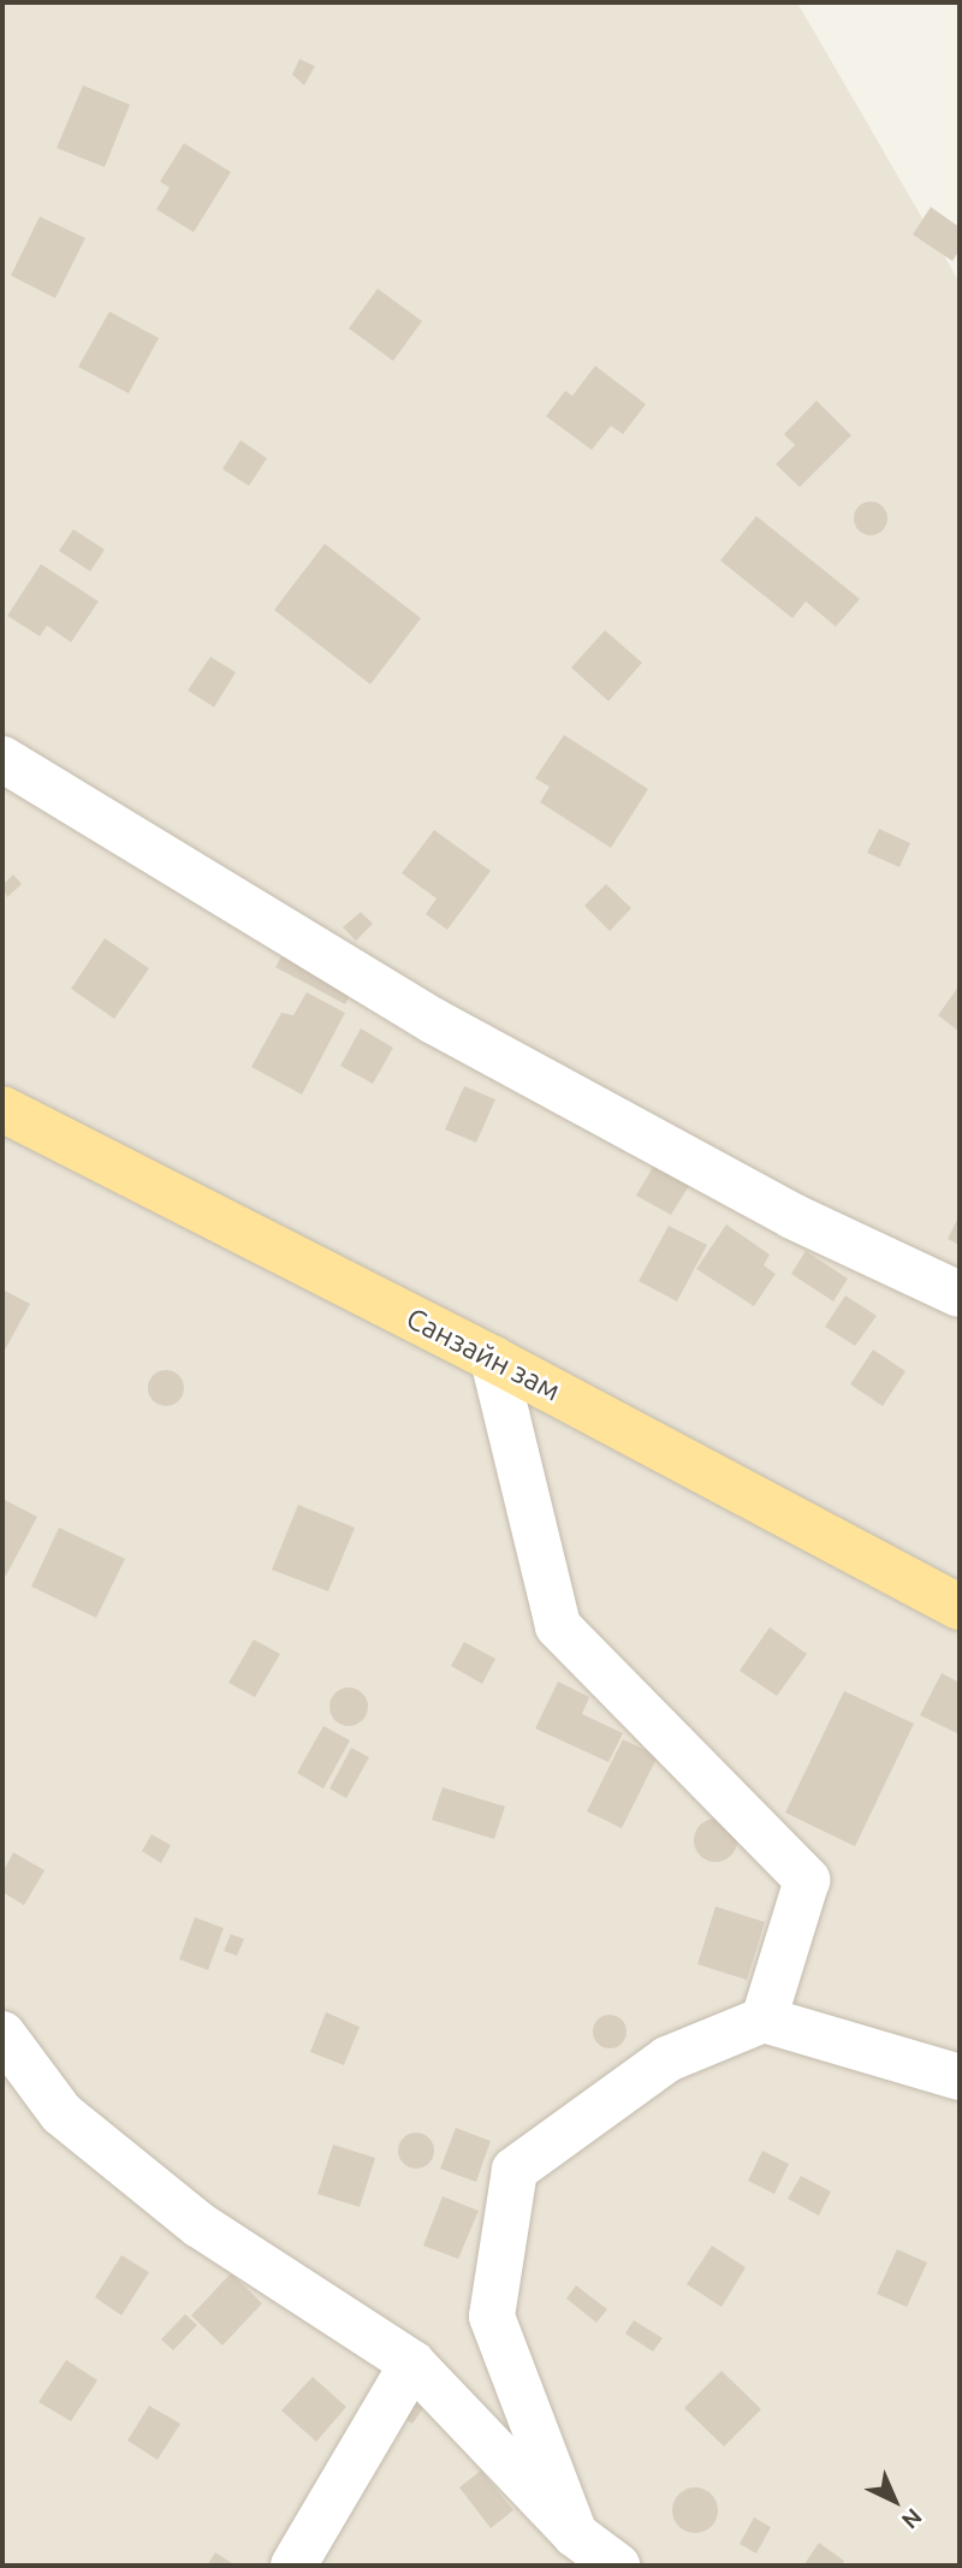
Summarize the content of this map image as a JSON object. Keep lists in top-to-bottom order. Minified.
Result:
{"streets":{"main road":["Санзайн зам"]},"north":"bottom right"}
